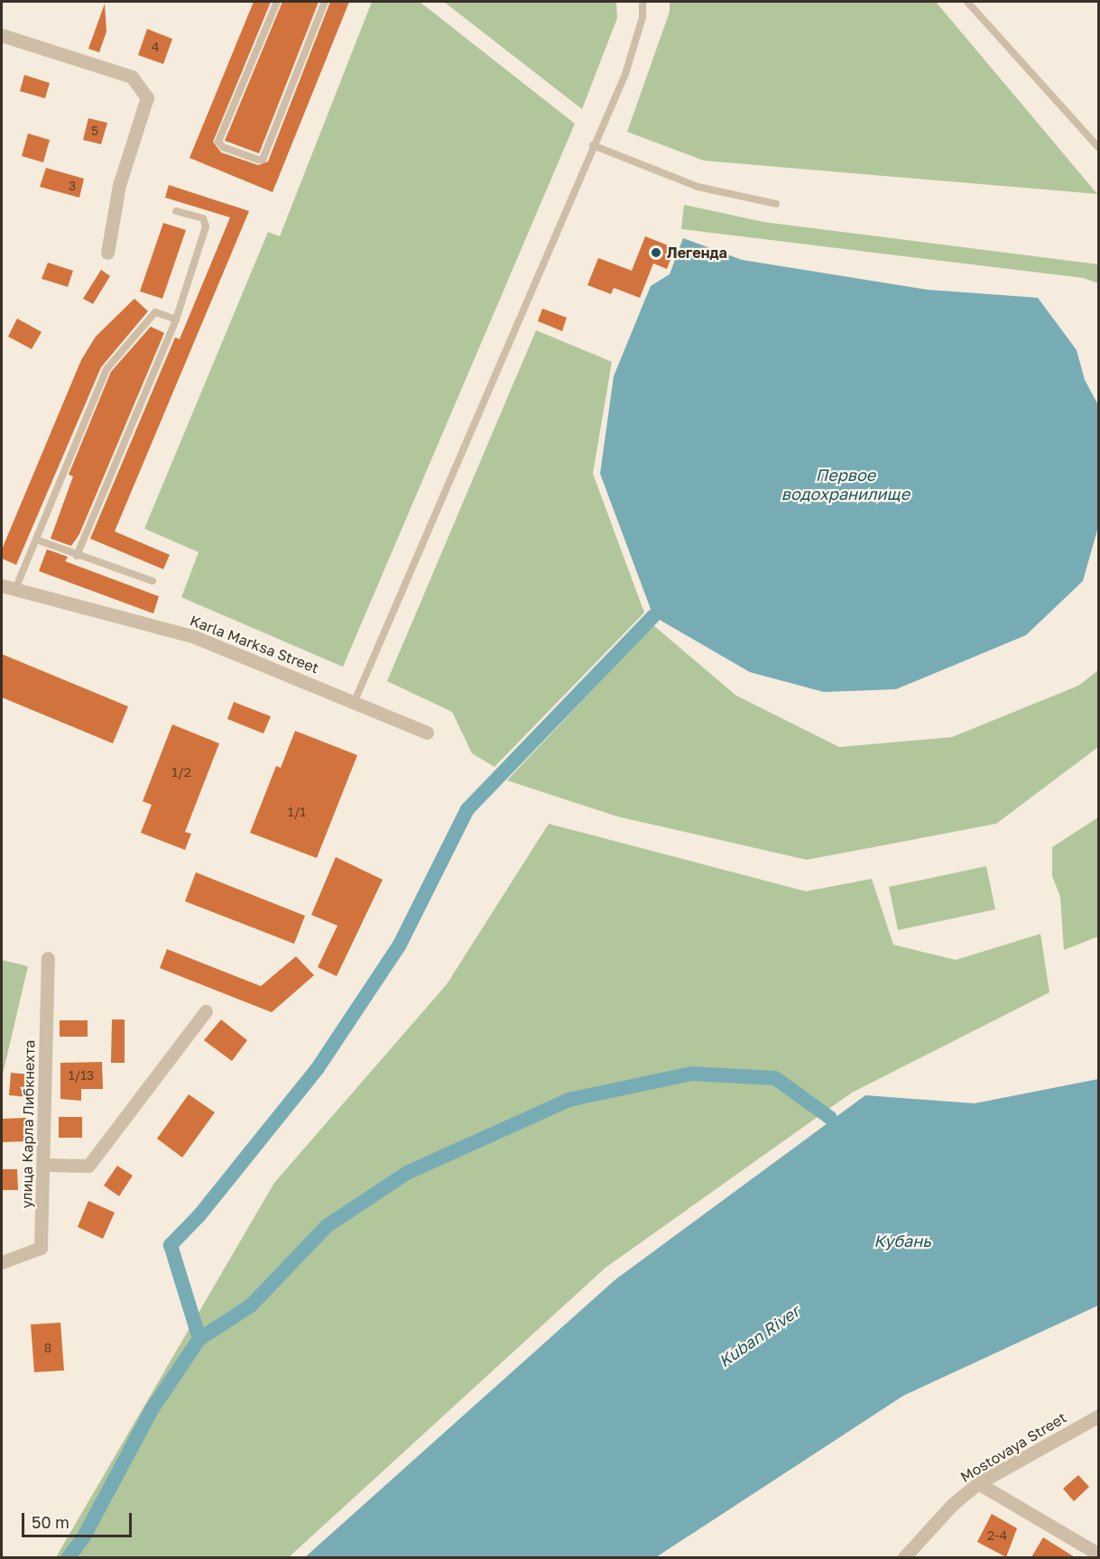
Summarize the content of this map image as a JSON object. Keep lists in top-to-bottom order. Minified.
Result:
{"streets":{"street":["Karla Marksa Street","улица Карла Либкнехта","Mostovaya Street"]},"water":["Первое водохранилище","Кубань","Kuban River"],"places":["Легенда"],"house_numbers":["4","5","3","1/2","1/1","1/13","8","2-4"],"scale_bar":"50 m"}
